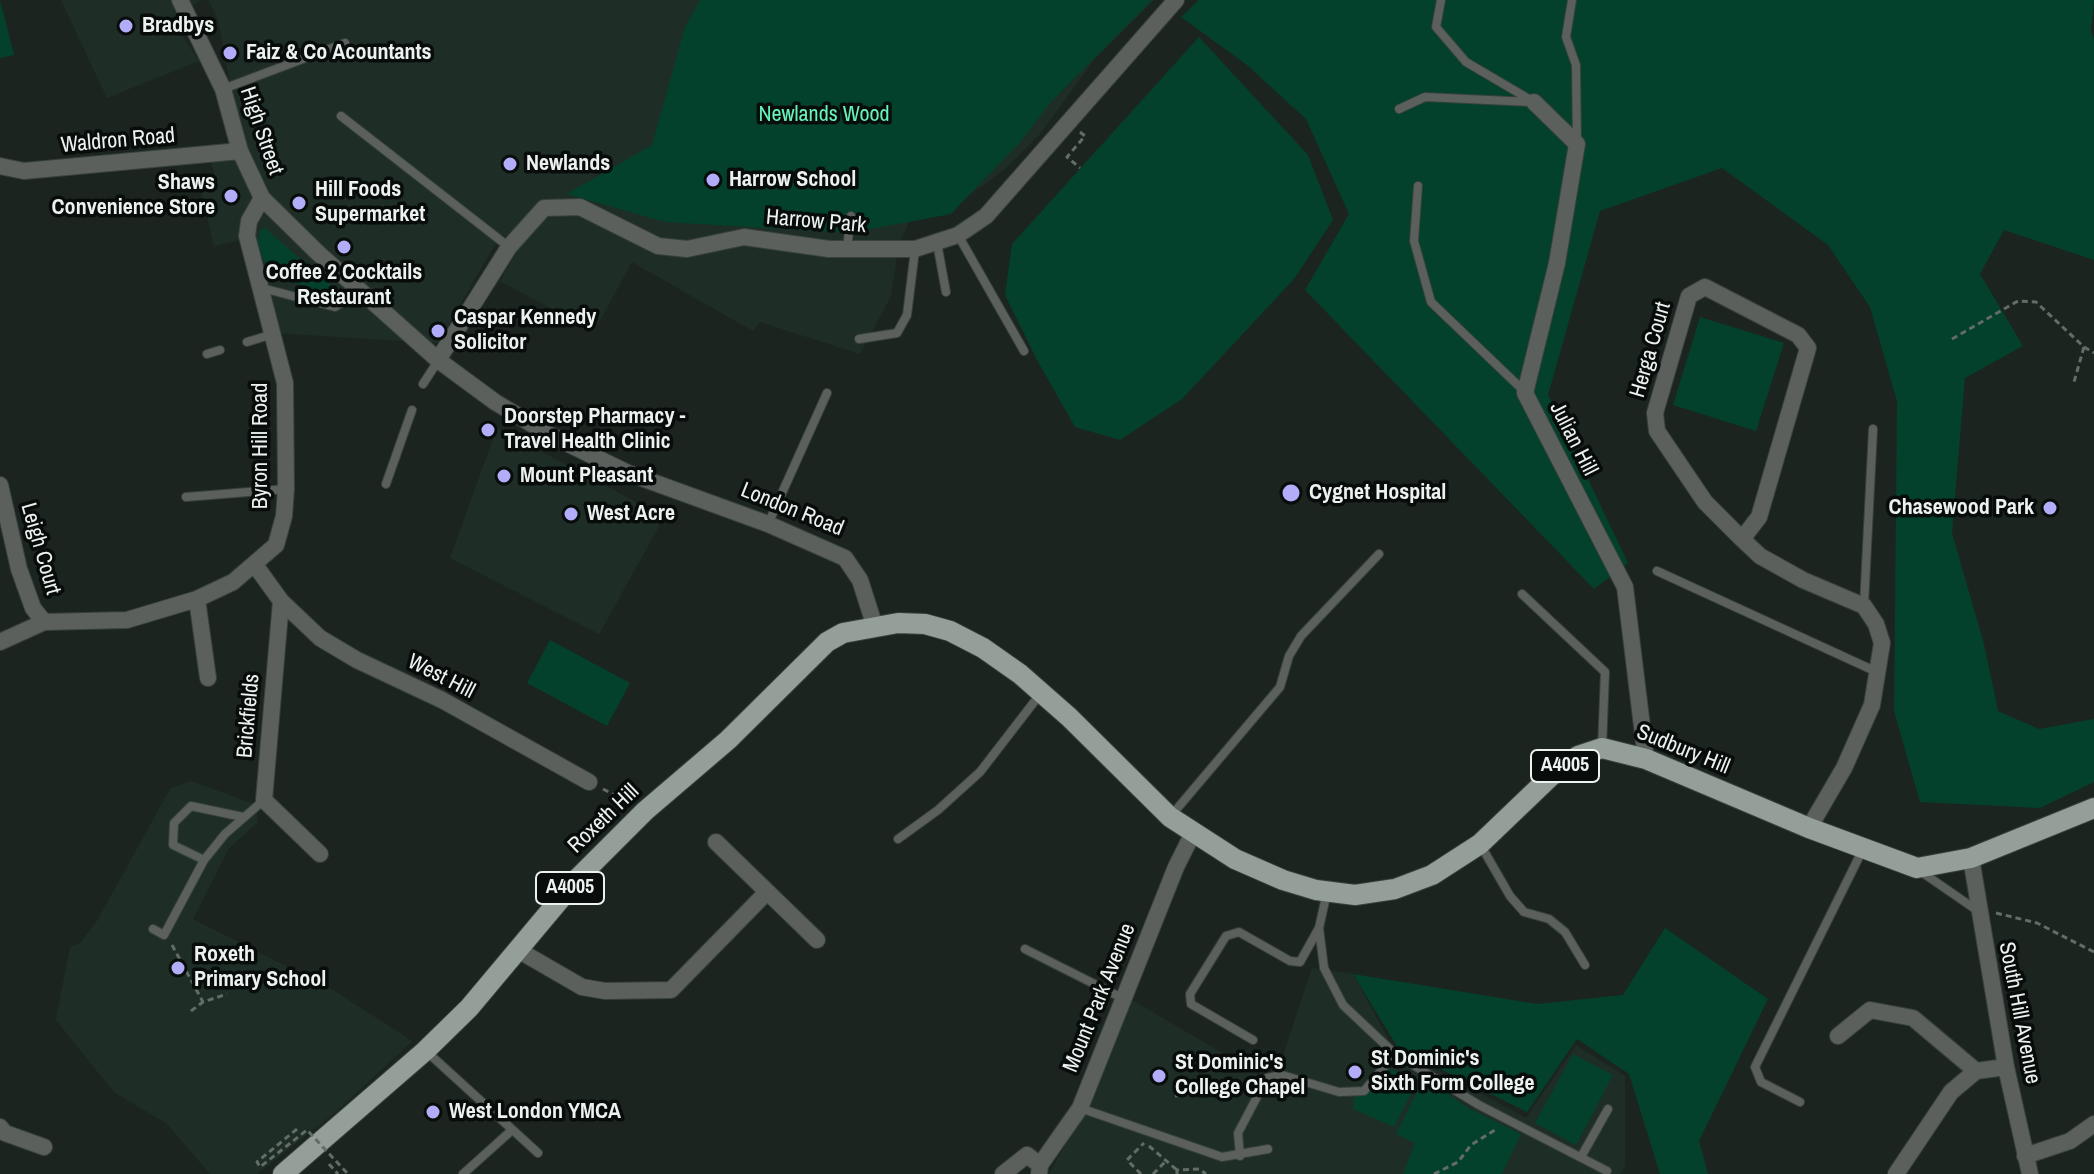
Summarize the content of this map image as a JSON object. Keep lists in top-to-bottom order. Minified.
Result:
{"streets":{"main road":["Sudbury Hill","A4005","Roxeth Hill"],"street":["High Street","Waldron Road","Harrow Park","Herga Court","Julian Hill","Byron Hill Road","London Road","Leigh Court","West Hill","Brickfields","Mount Park Avenue","South Hill Avenue"]},"crossings":[["High Street","Waldron Road"],["High Street","Byron Hill Road"],["High Street","London Road"],["Harrow Park","London Road"],["Julian Hill","Sudbury Hill"],["Byron Hill Road","Leigh Court"],["London Road","A4005"],["London Road","Roxeth Hill"],["West Hill","Brickfields"],["Sudbury Hill","A4005"],["Sudbury Hill","Mount Park Avenue"],["A4005","Roxeth Hill"],["A4005","Mount Park Avenue"]],"parks":["Newlands Wood"],"places":["Bradbys","Faiz & Co Acountants","Newlands","Harrow School","Shaws Convenience Store","Hill Foods Supermarket","Coffee 2 Cocktails Restaurant","Caspar Kennedy Solicitor","Doorstep Pharmacy - Travel Health Clinic","Mount Pleasant","Cygnet Hospital","Chasewood Park","West Acre","Roxeth Primary School","St Dominic's Sixth Form College","St Dominic's College Chapel","West London YMCA"]}
